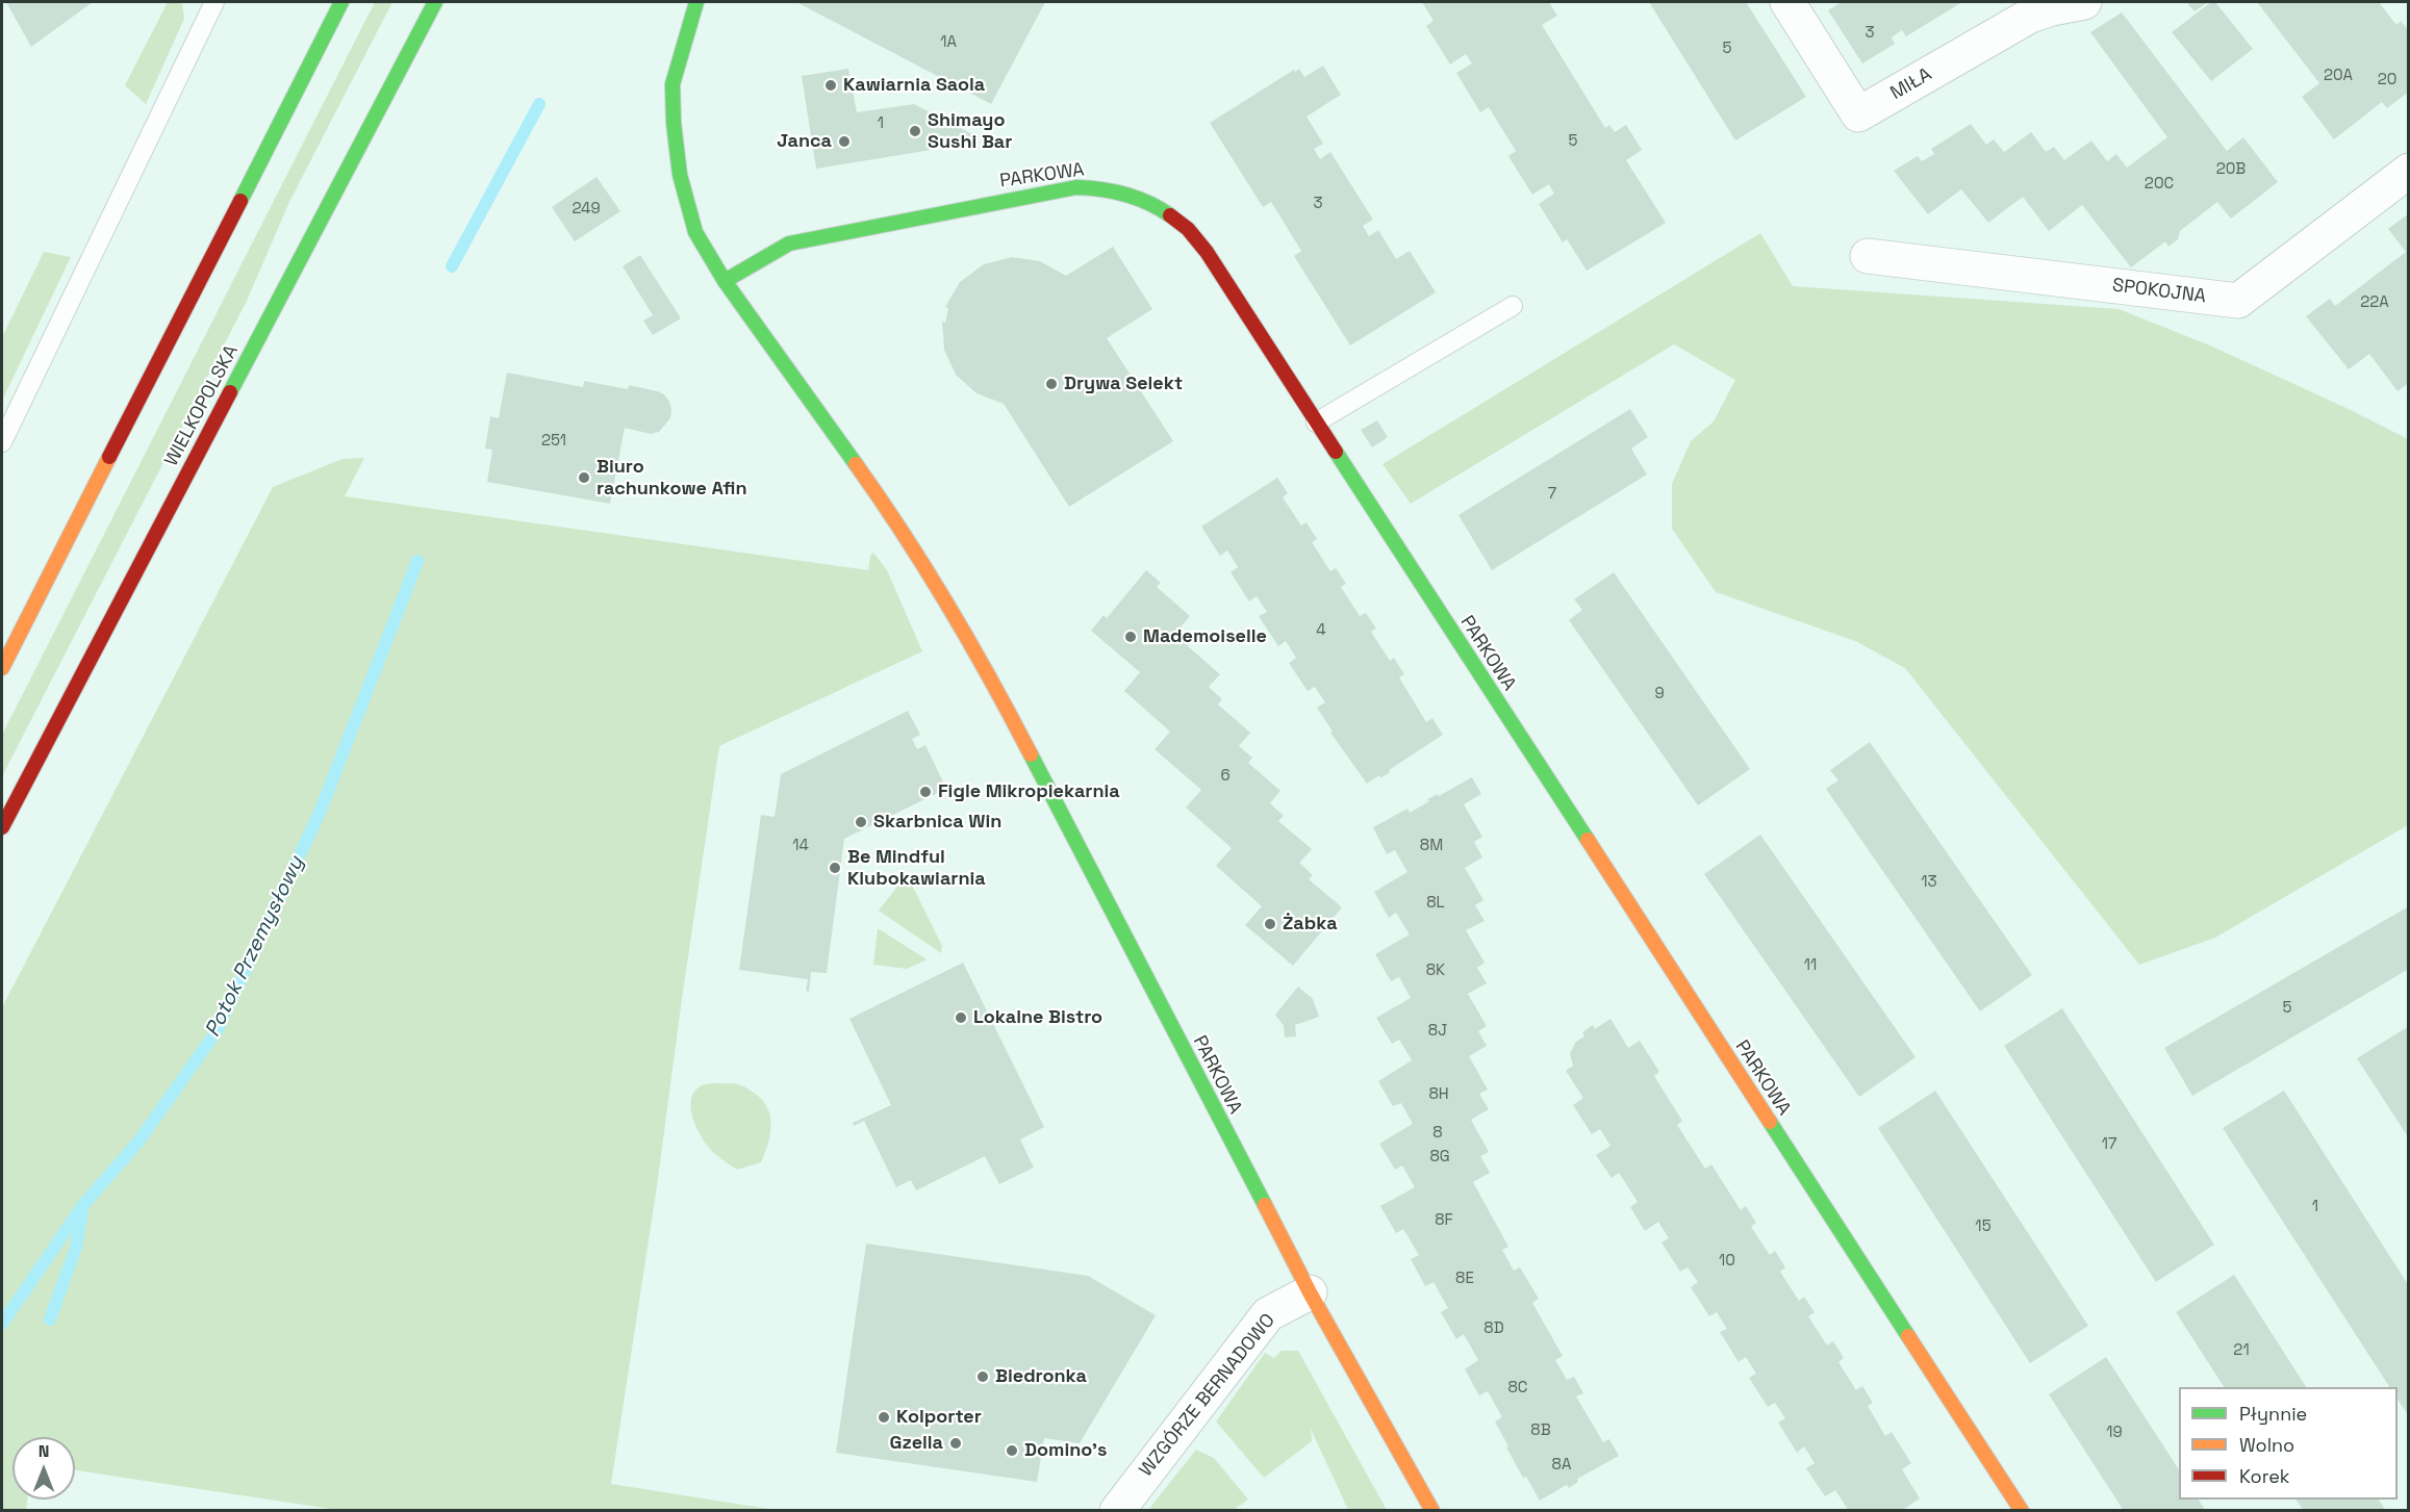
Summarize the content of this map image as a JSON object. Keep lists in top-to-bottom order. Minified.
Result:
{"streets":{"street":["MIŁA","PARKOWA","SPOKOJNA","WIELKOPOLSKA","WZGÓRZE BERNADOWO"]},"crossings":[["PARKOWA","WZGÓRZE BERNADOWO"]],"water":["Potok Przemysłowy"],"places":["Kawiarnia Saola","Shimayo Sushi Bar","Janca","Drywa Selekt","Biuro rachunkowe Afin","Mademoiselle","Figle Mikropiekarnia","Skarbnica Win","Be Mindful Klubokawiarnia","Żabka","Lokalne Bistro","Biedronka","Kolporter","Gzella","Domino's"],"house_numbers":["3","1A","5","20A","20","1","5","20B","20C","3","249","22A","251","7","4","9","6","14","8M","13","8L","11","8K","5","8J","8H","8","17","8G","1","8F","15","10","8E","8D","21","8C","8B","19","8A"],"legend":["Płynnie","Wolno","Korek"],"north":"top"}
